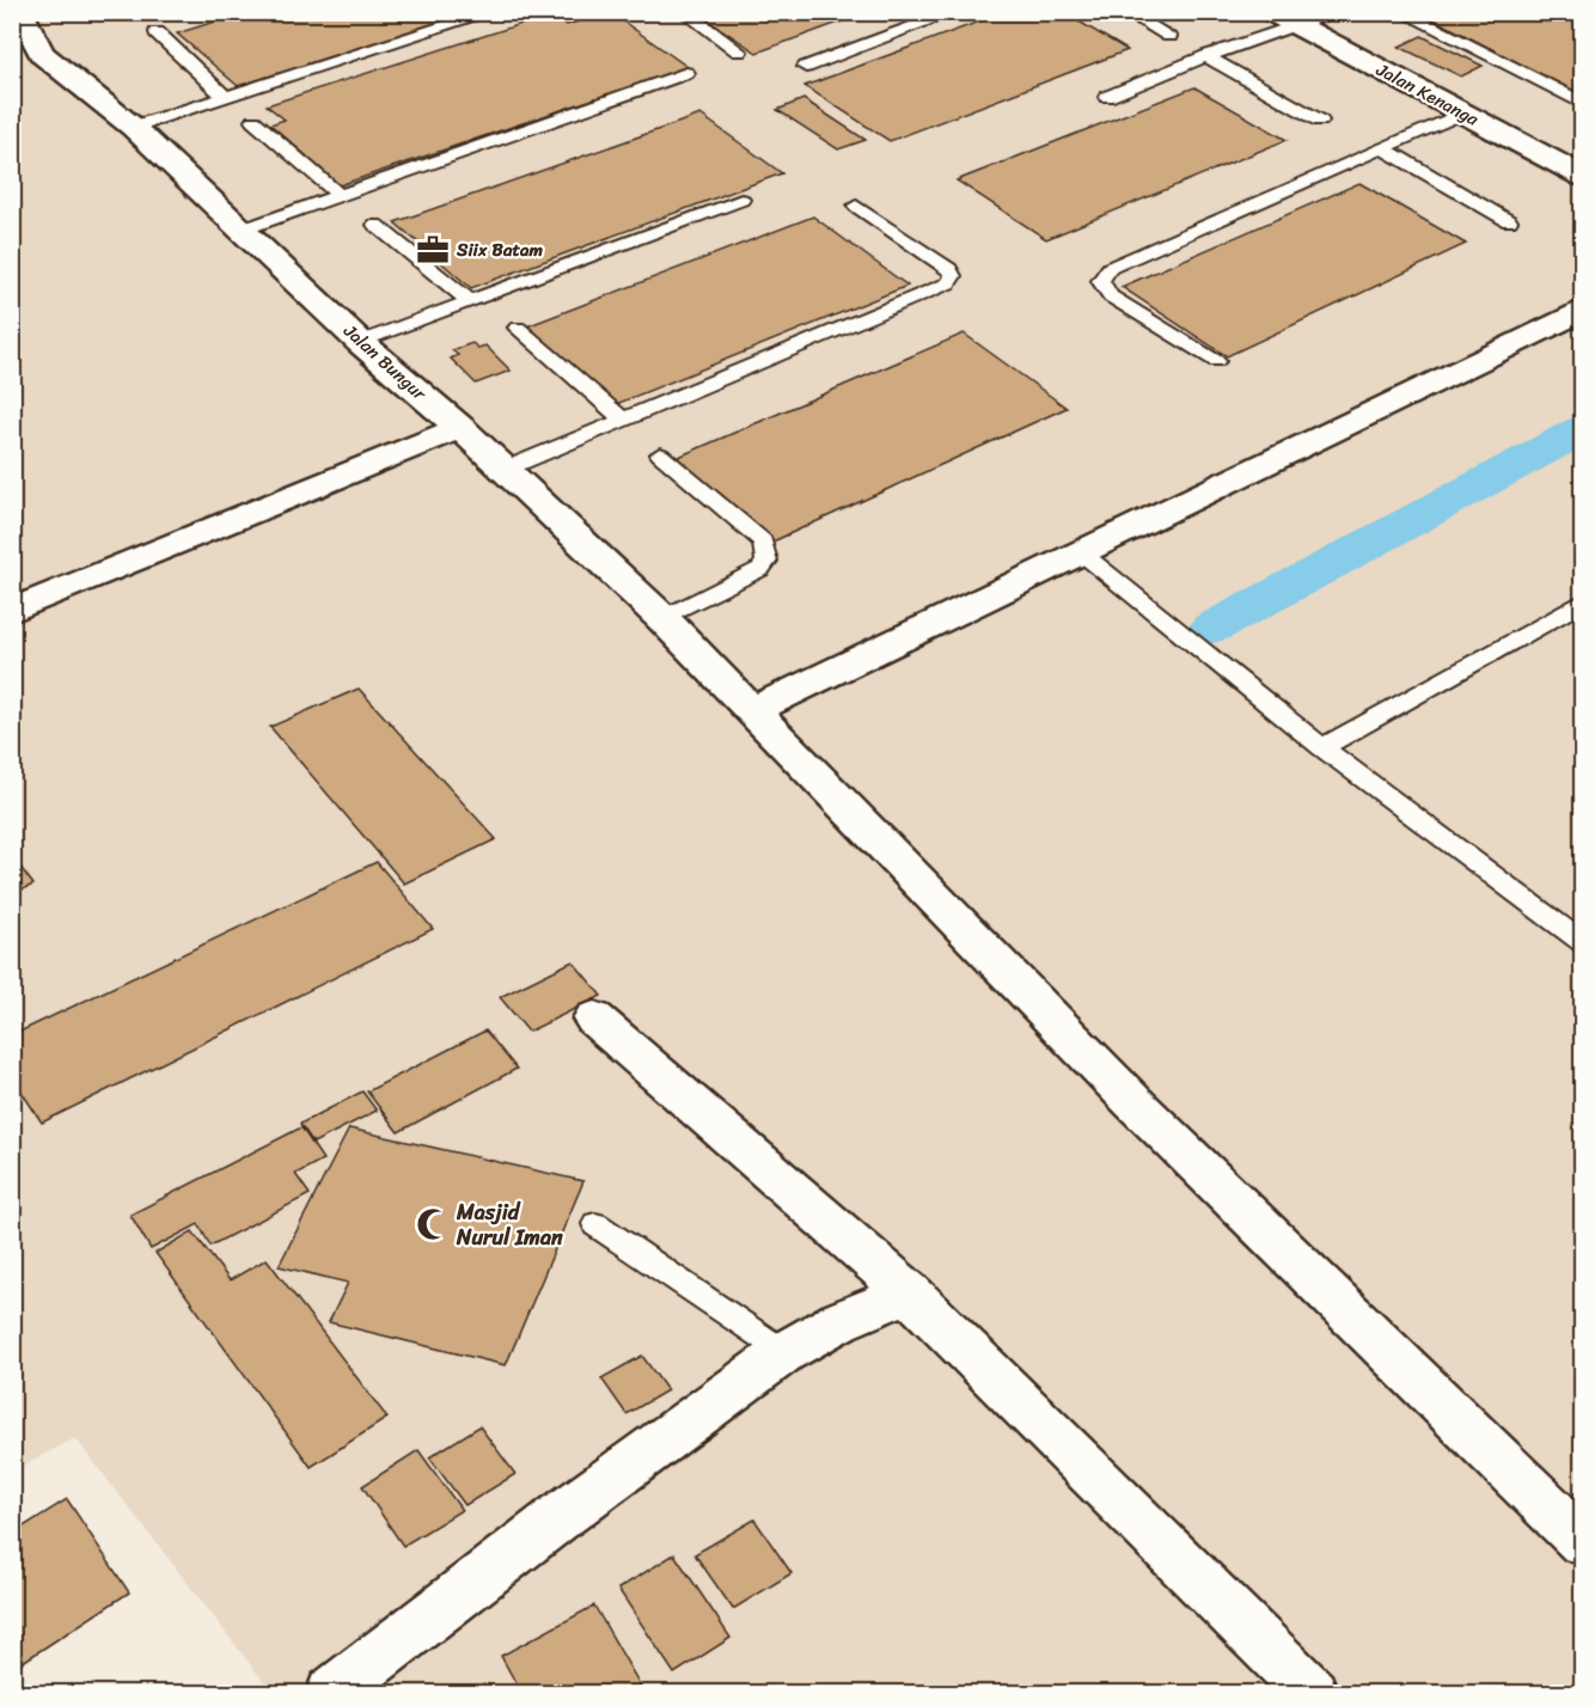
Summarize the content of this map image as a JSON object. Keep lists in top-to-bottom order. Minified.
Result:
{"streets":{"street":["Jalan Kenanga","Jalan Bungur"]},"places":{"office":["Siix Batam"],"mosque":["Masjid Nurul Iman"]}}
